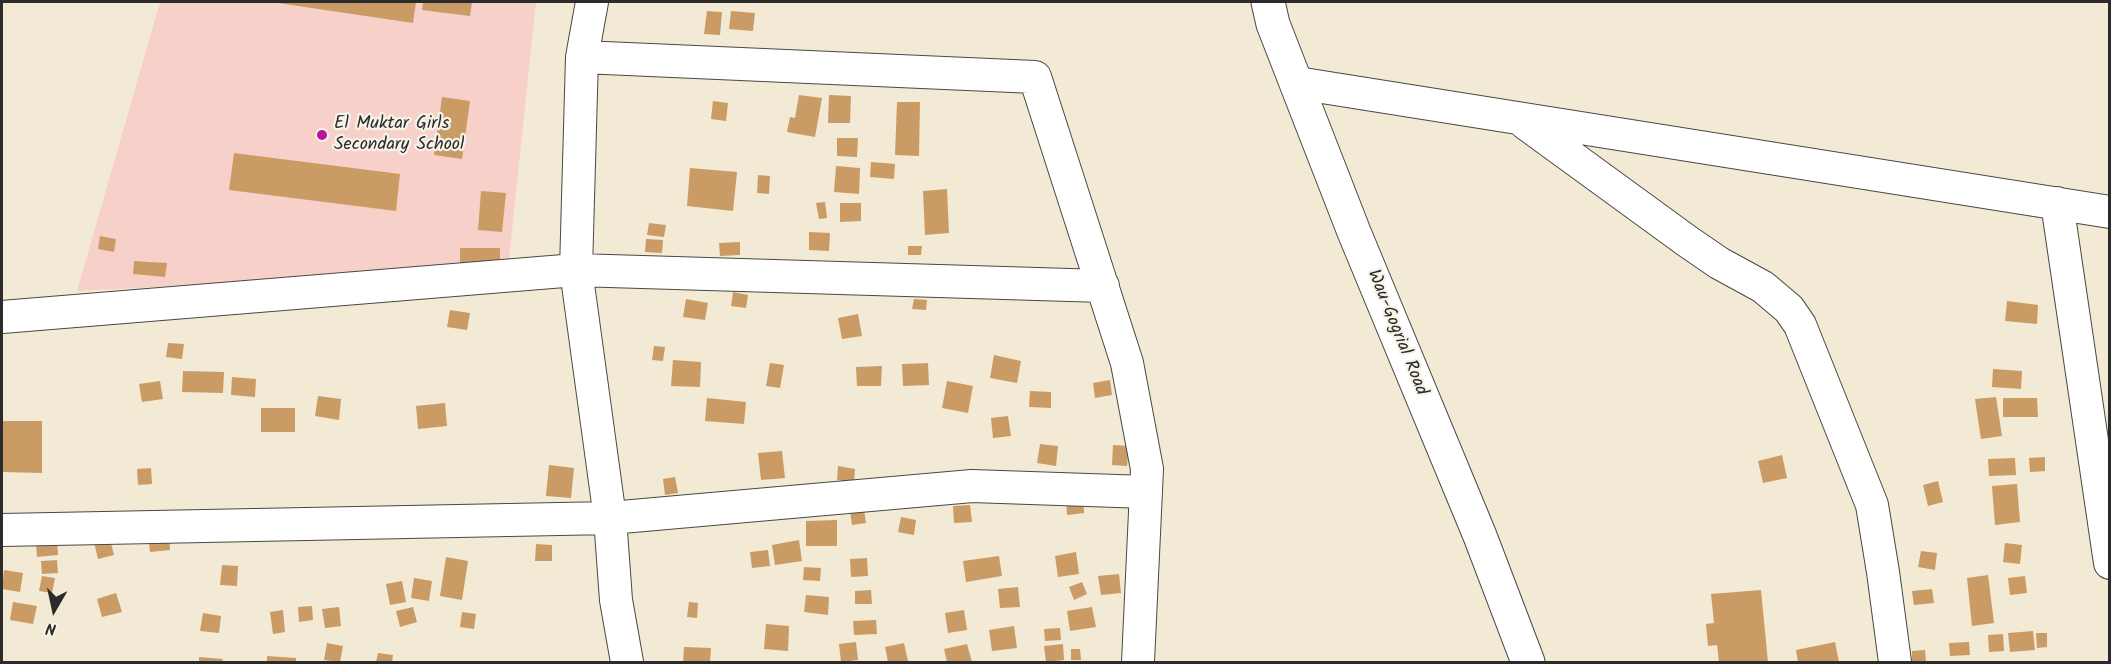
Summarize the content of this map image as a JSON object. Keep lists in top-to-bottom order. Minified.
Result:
{"streets":{"main road":["Wau-Gogrial Road"]},"places":["El Muktar Girls Secondary School"],"north":"bottom"}
